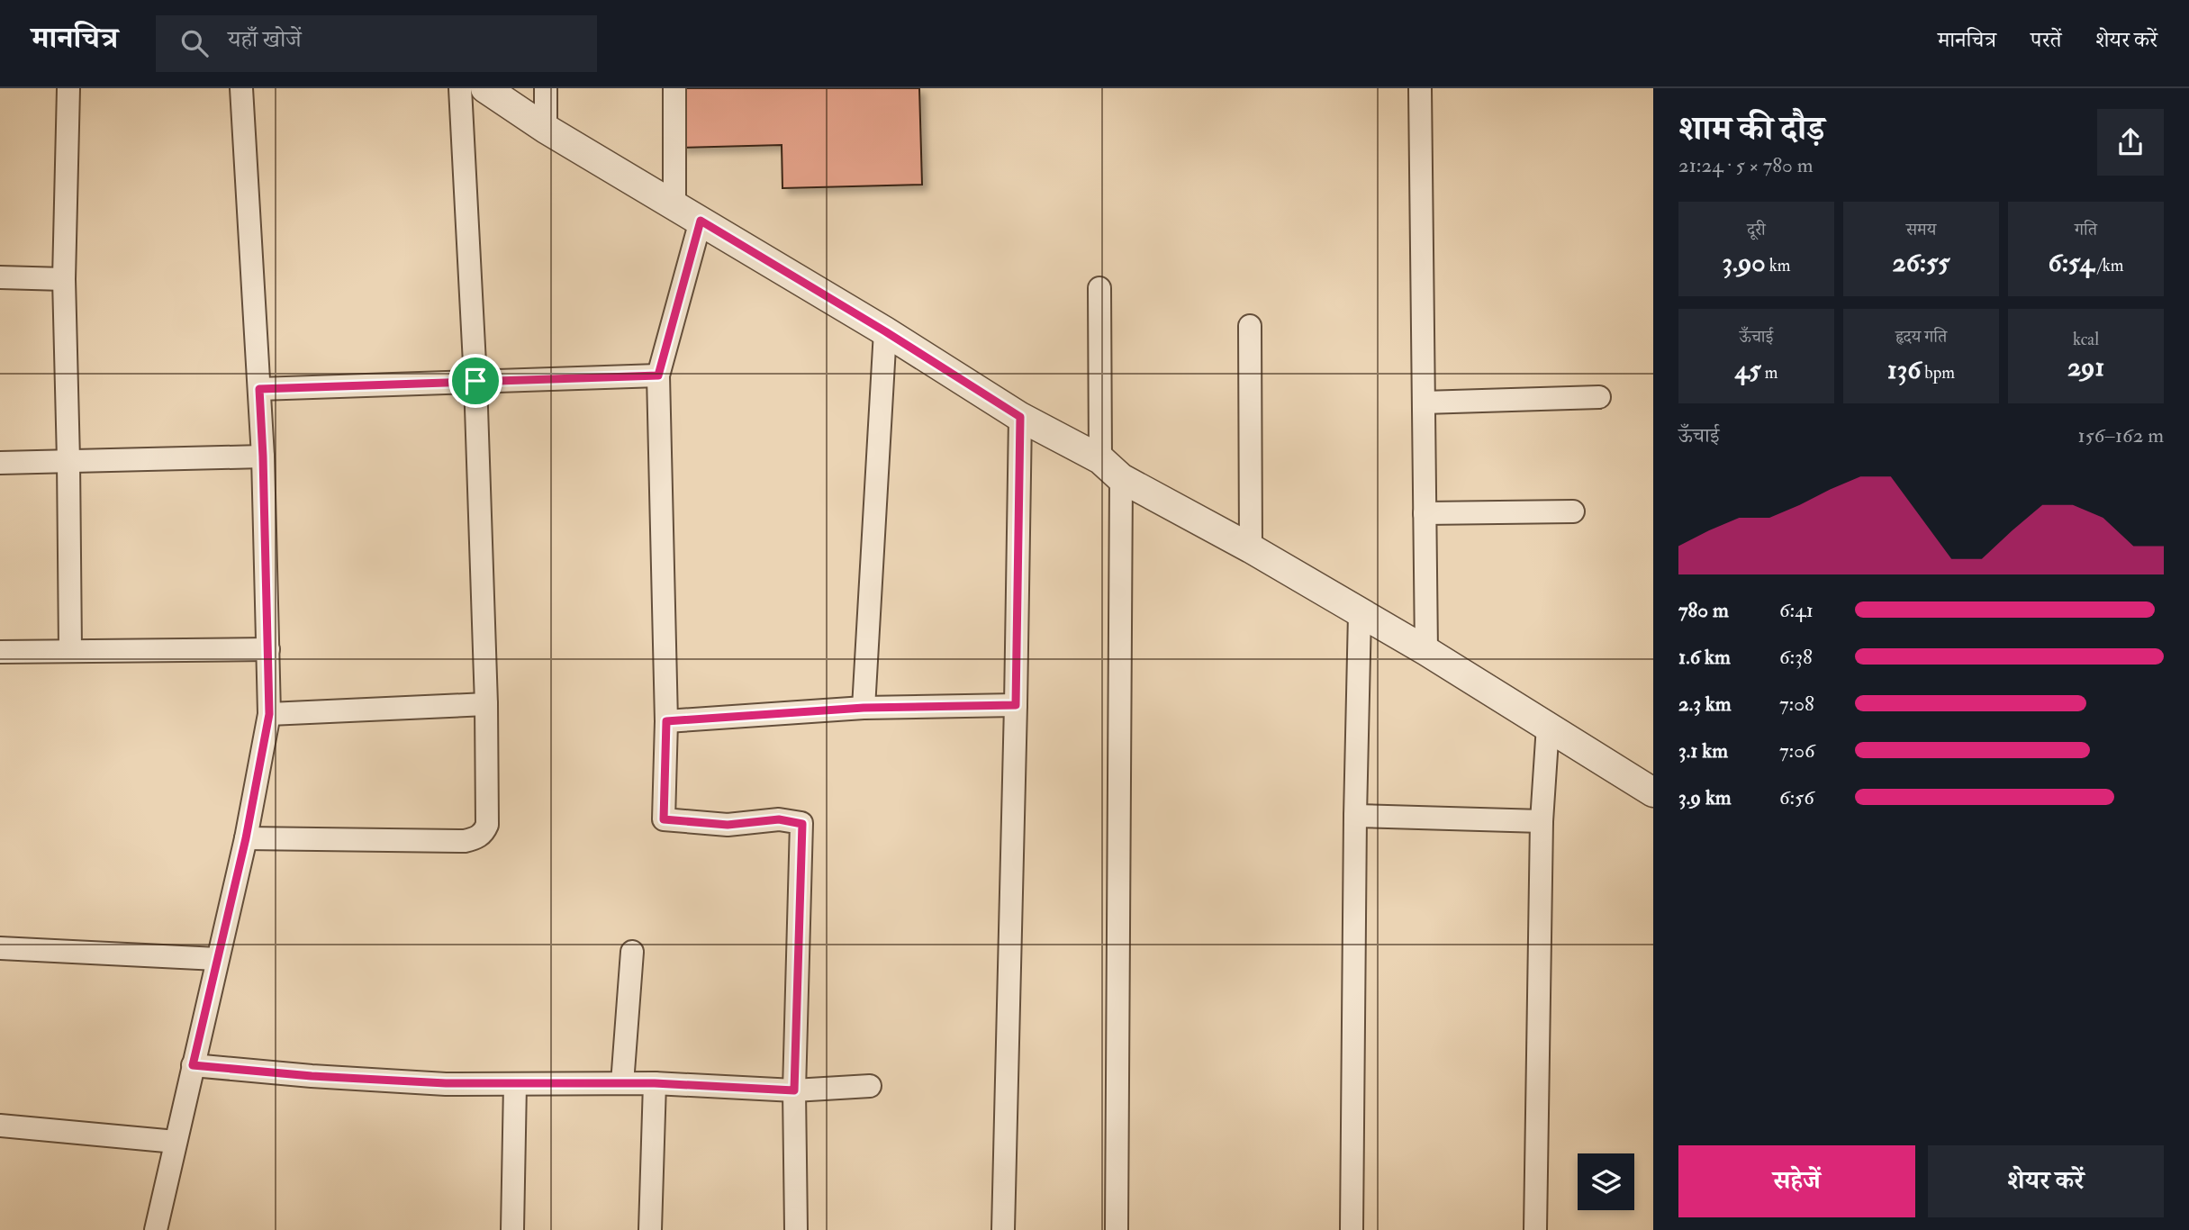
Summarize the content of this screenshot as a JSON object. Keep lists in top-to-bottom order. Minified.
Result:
{"page":{"header":"मानचित्र","search":"यहाँ खोजें","nav":["मानचित्र","परतें","शेयर करें"],"heading":["शाम की दौड़","21:24 · 5 × 780 m"],"stats":[["दूरी","3.90 km"],["समय","26:55"],["गति","6:54 /km"],["ऊँचाई","45 m"],["हृदय गति","136 bpm"],["kcal","291"]],"chart":["ऊँचाई","156–162 m"],"list":[{"name":"780 m","note":"6:41"},{"name":"1.6 km","note":"6:38"},{"name":"2.3 km","note":"7:08"},{"name":"3.1 km","note":"7:06"},{"name":"3.9 km","note":"6:56"}],"buttons":["सहेजें","शेयर करें"]}}
